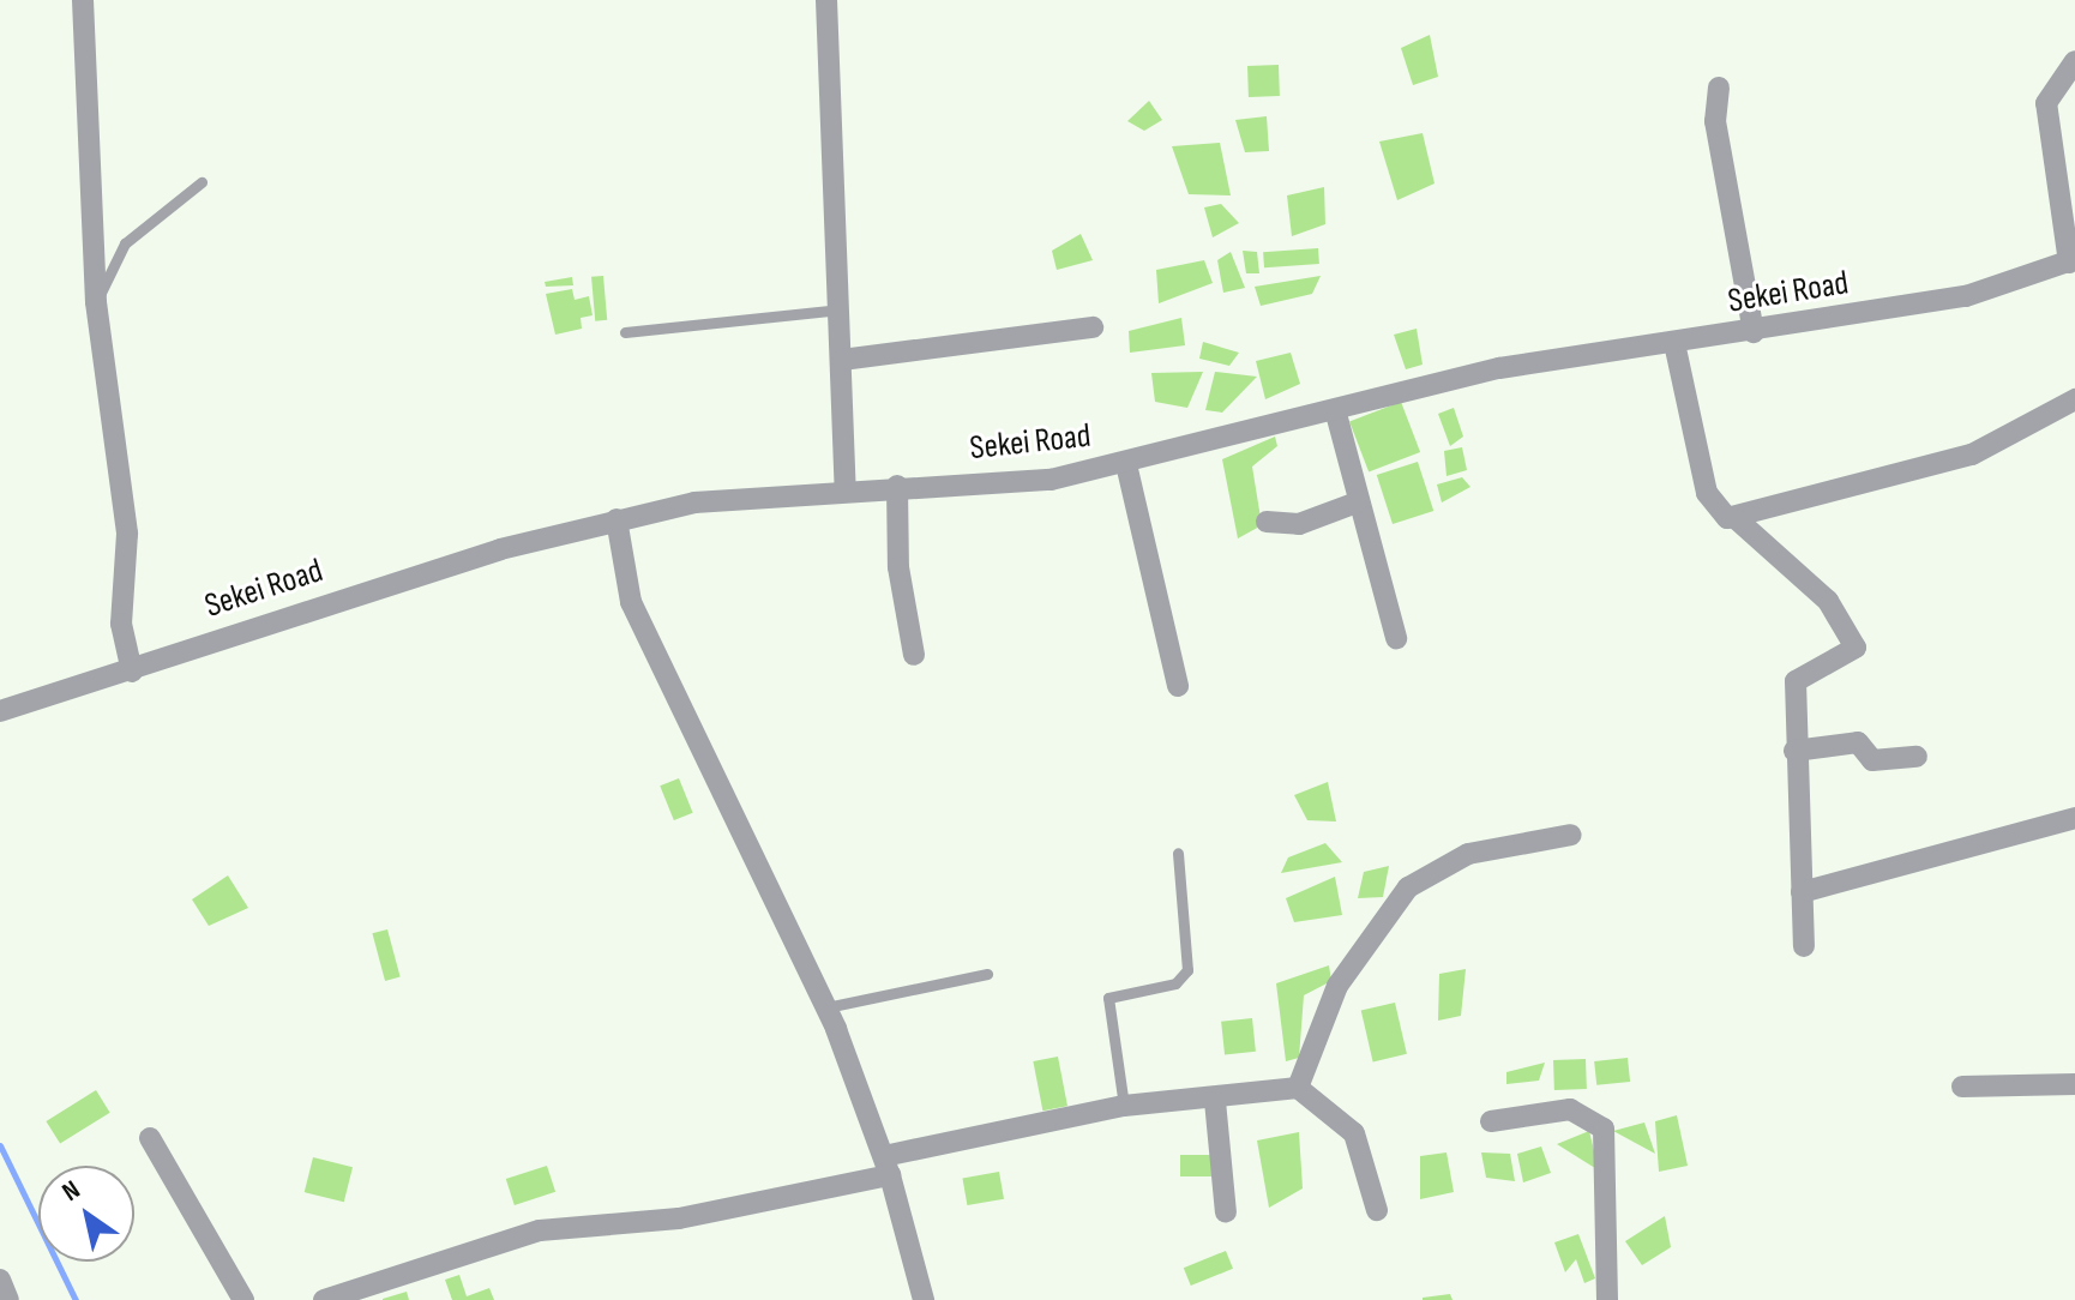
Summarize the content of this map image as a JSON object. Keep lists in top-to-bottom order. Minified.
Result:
{"streets":{"street":["Sekei Road"]},"north":"top left"}
